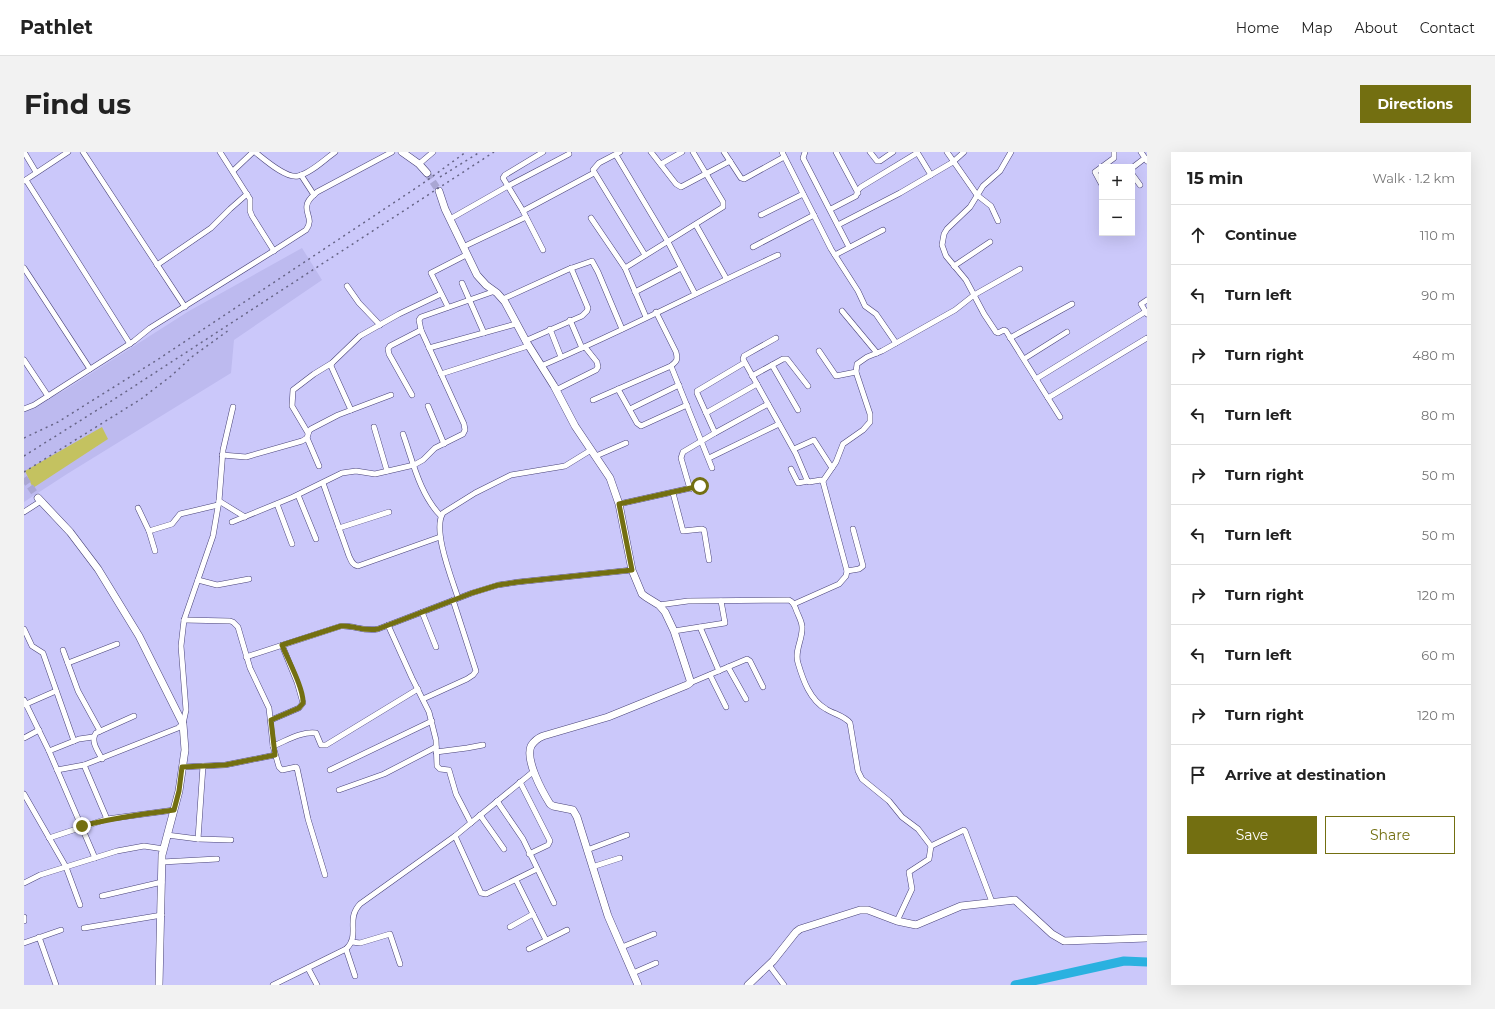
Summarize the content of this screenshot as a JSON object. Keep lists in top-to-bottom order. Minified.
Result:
{"page":{"header":"Pathlet","nav":["Home","Map","About","Contact"],"buttons":["Directions",["Save","Share"]],"title":"Find us","heading":["15 min","Walk · 1.2 km"],"map_buttons":["+","−"],"list":[["Continue","110 m"],["Turn left","90 m"],["Turn right","480 m"],["Turn left","80 m"],["Turn right","50 m"],["Turn left","50 m"],["Turn right","120 m"],["Turn left","60 m"],["Turn right","120 m"],"Arrive at destination"]}}
